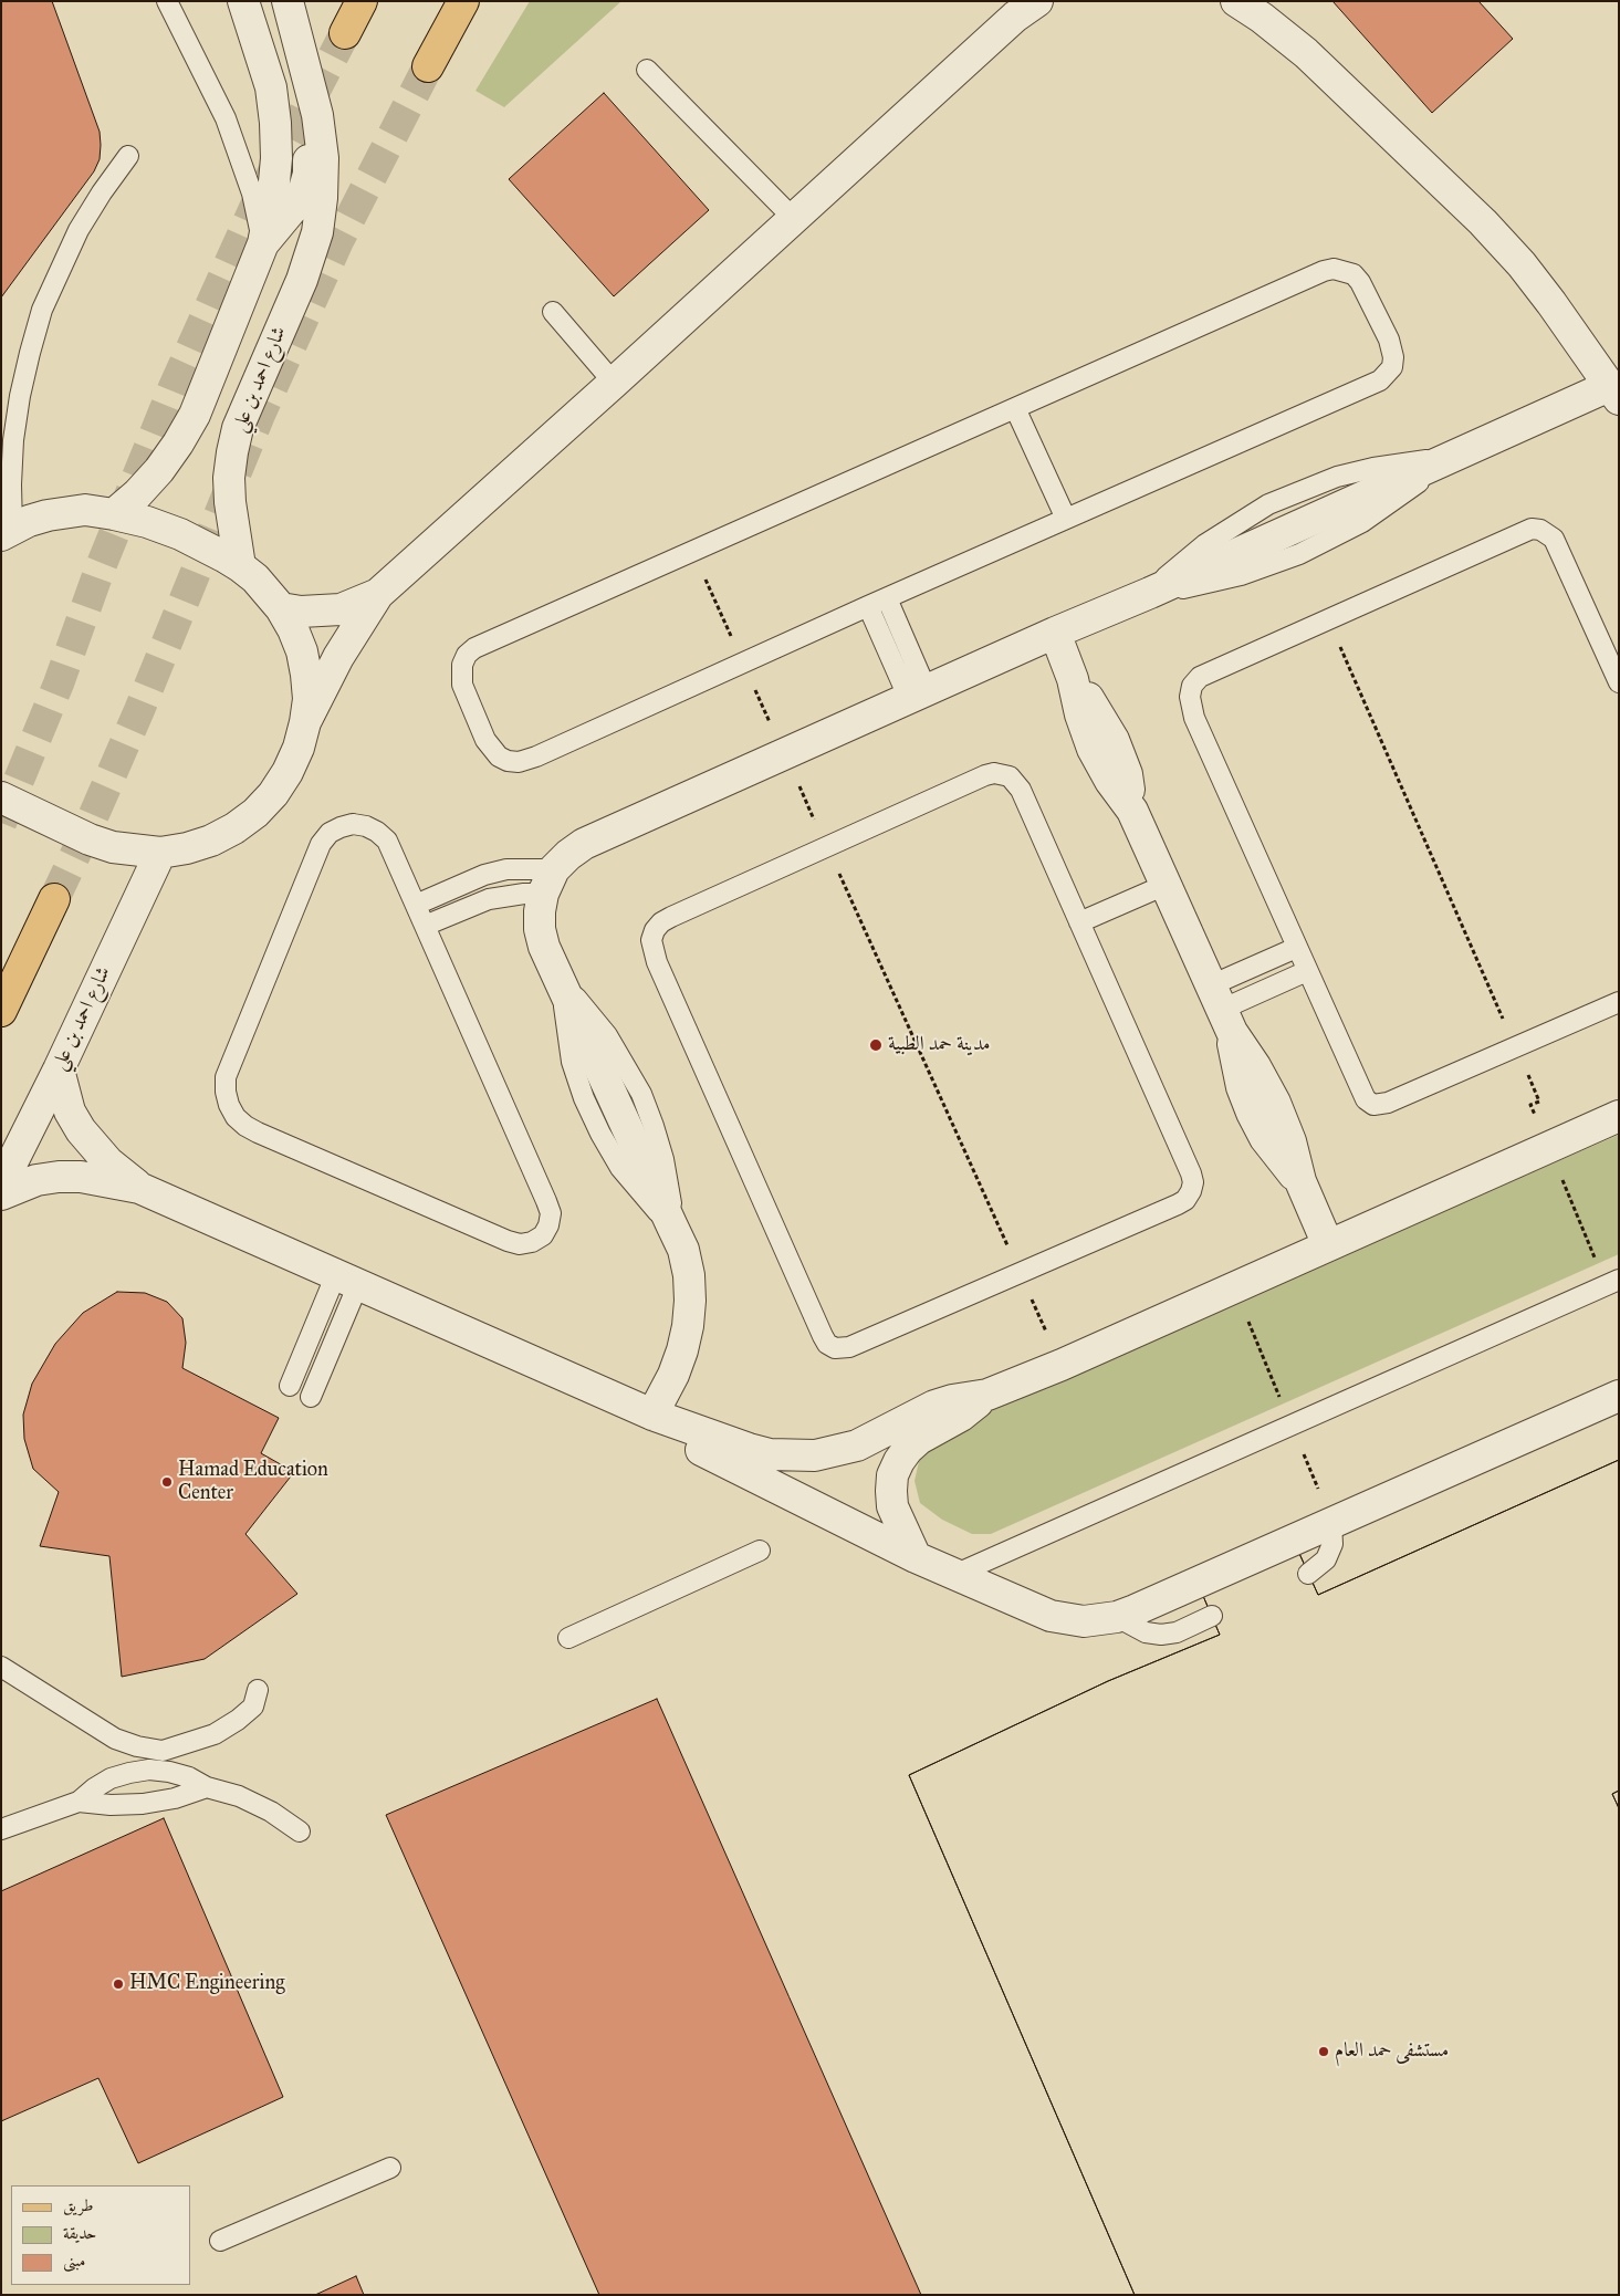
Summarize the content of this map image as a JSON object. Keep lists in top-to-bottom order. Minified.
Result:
{"streets":{"street":["شارع احمد بن علي"]},"places":["مدينة حمد الطبية","Hamad Education Center","HMC Engineering","مستشفى حمد العام"],"legend":["طريق","حديقة","مبنى"]}
